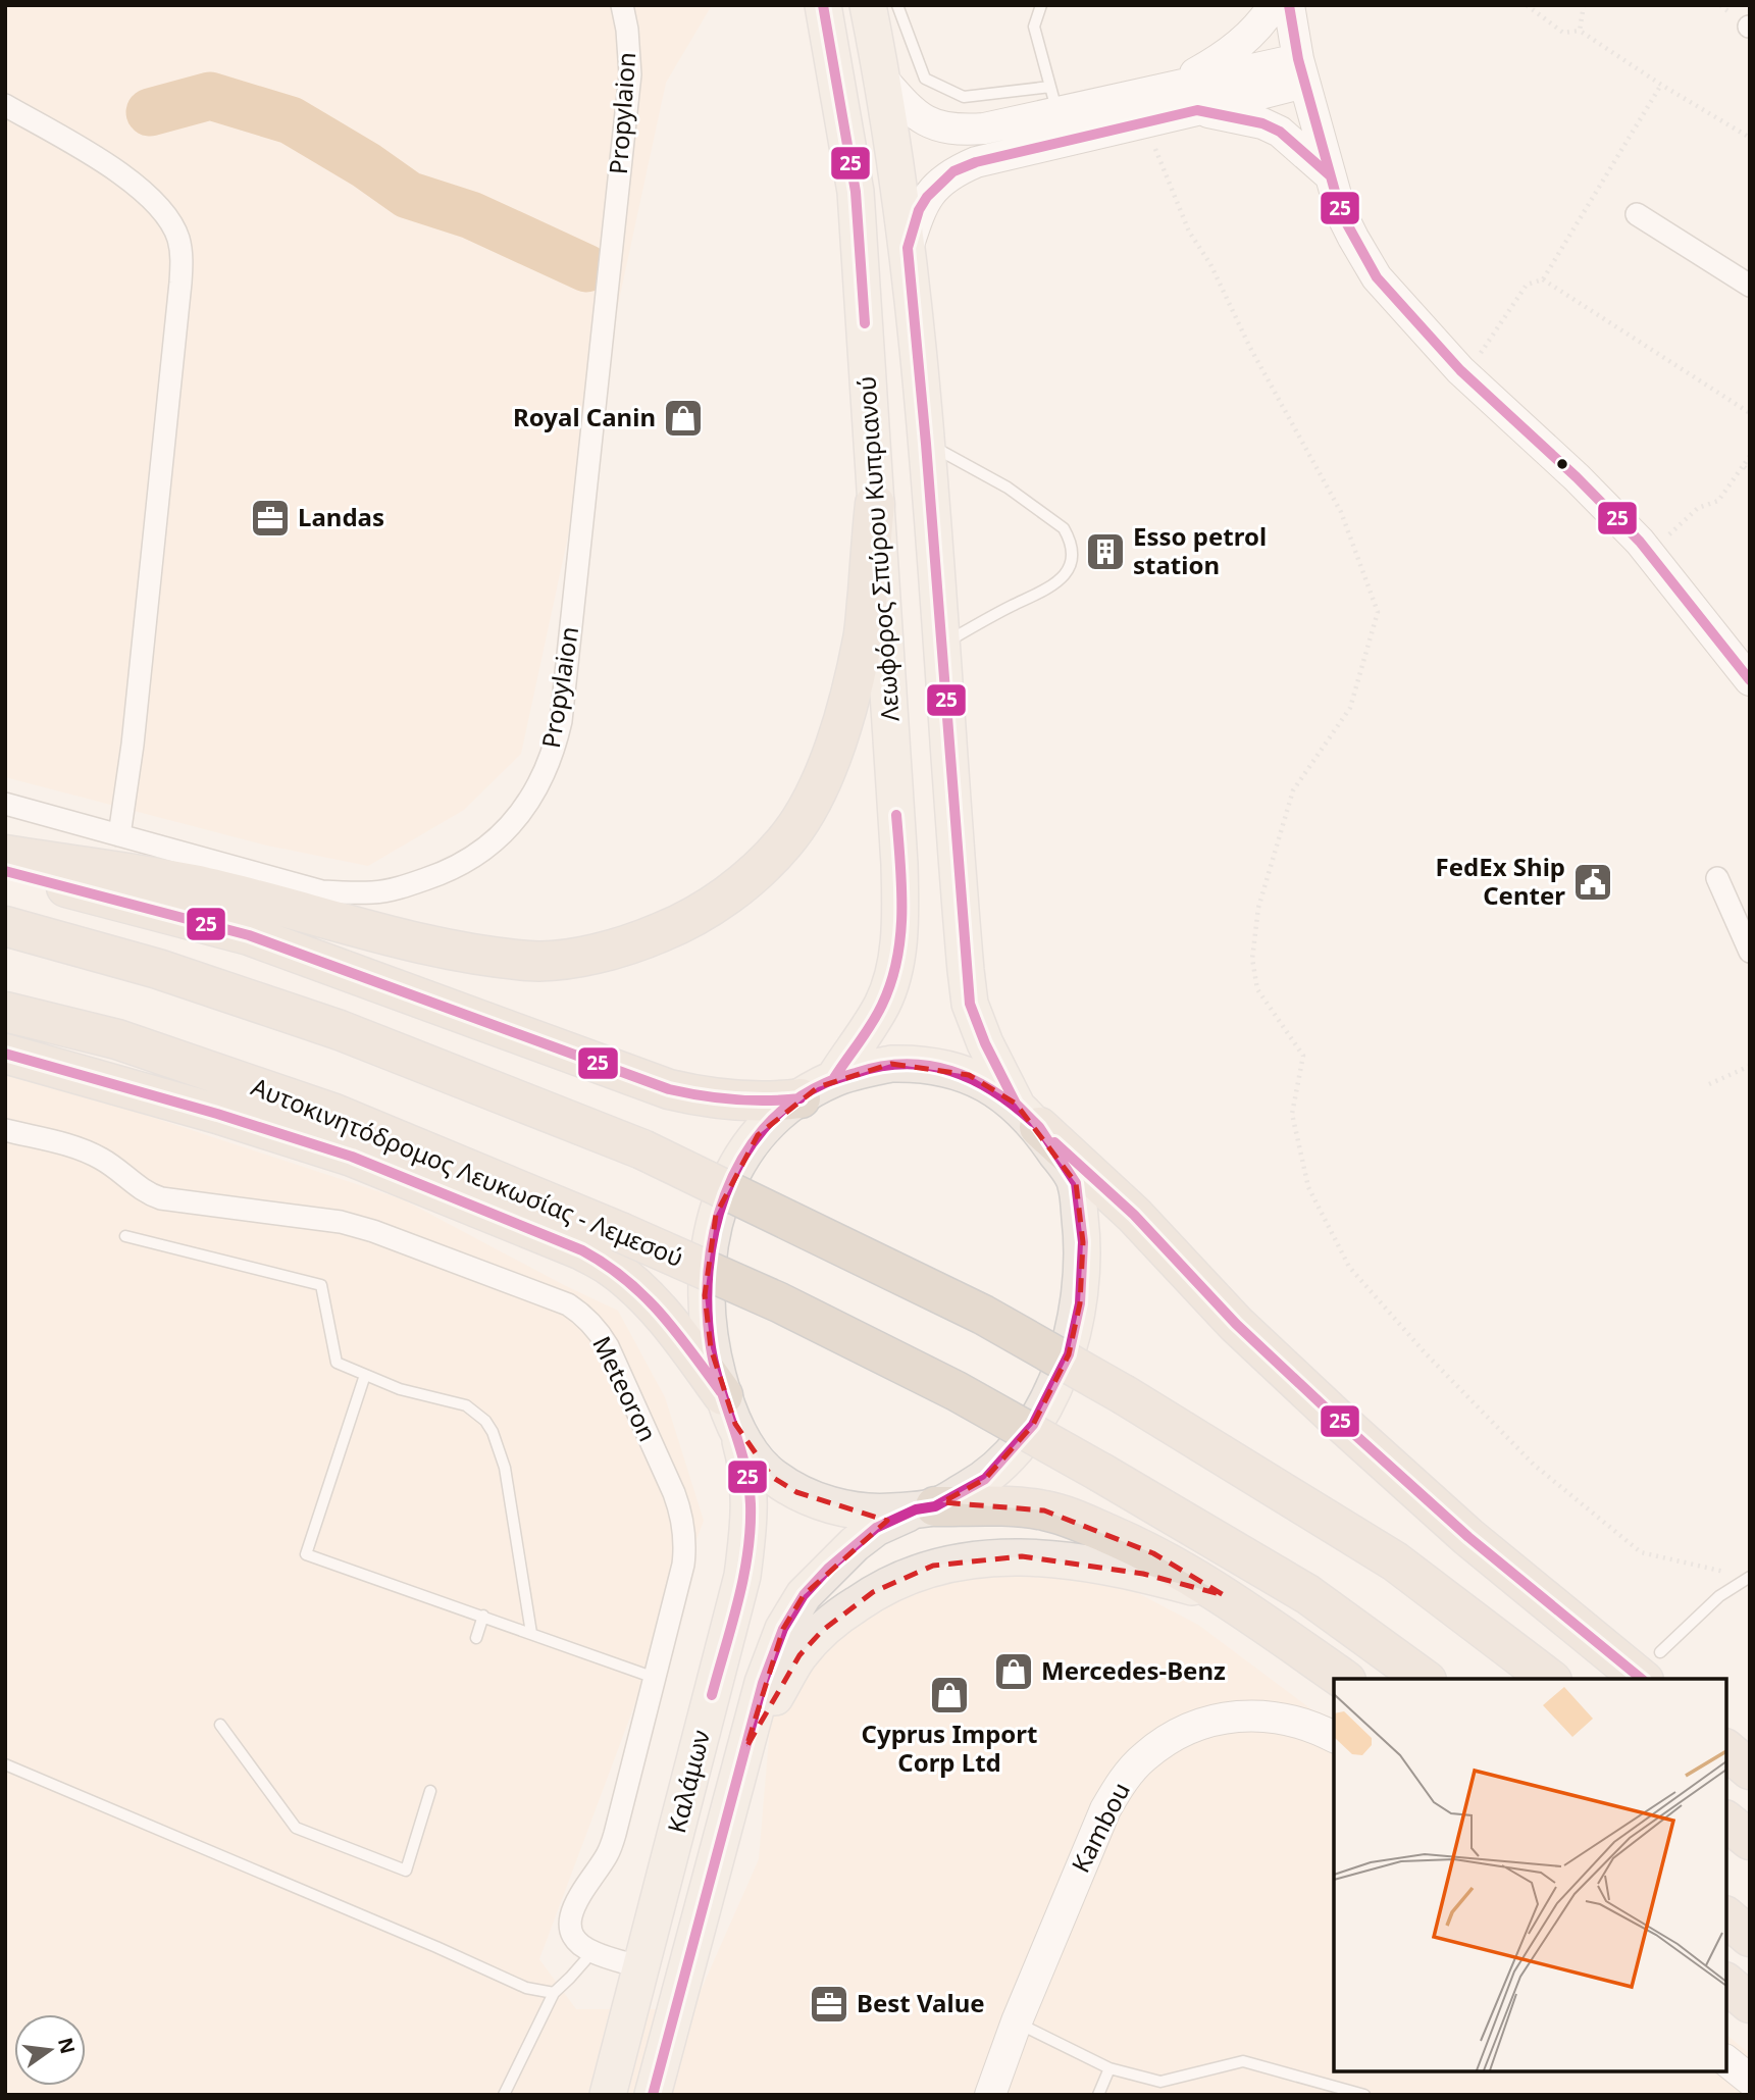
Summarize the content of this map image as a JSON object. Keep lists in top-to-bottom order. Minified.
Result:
{"streets":{"highway":["Αυτοκινητόδρομος Λευκωσίας - Λεμεσού"],"main road":["Λεωφόρος Σπύρου Κυπριανού","Καλάμων"],"street":["Propylaion","Meteoron","Kambou"]},"crossings":[["Λεωφόρος Σπύρου Κυπριανού","Καλάμων"]],"places":{"shop":["Royal Canin","Mercedes-Benz","Cyprus Import Corp Ltd"],"office":["Landas","Best Value"],"building":["Esso petrol station"],"public building":["FedEx Ship Center"]},"lines":["transit line 25"],"north":"right"}
